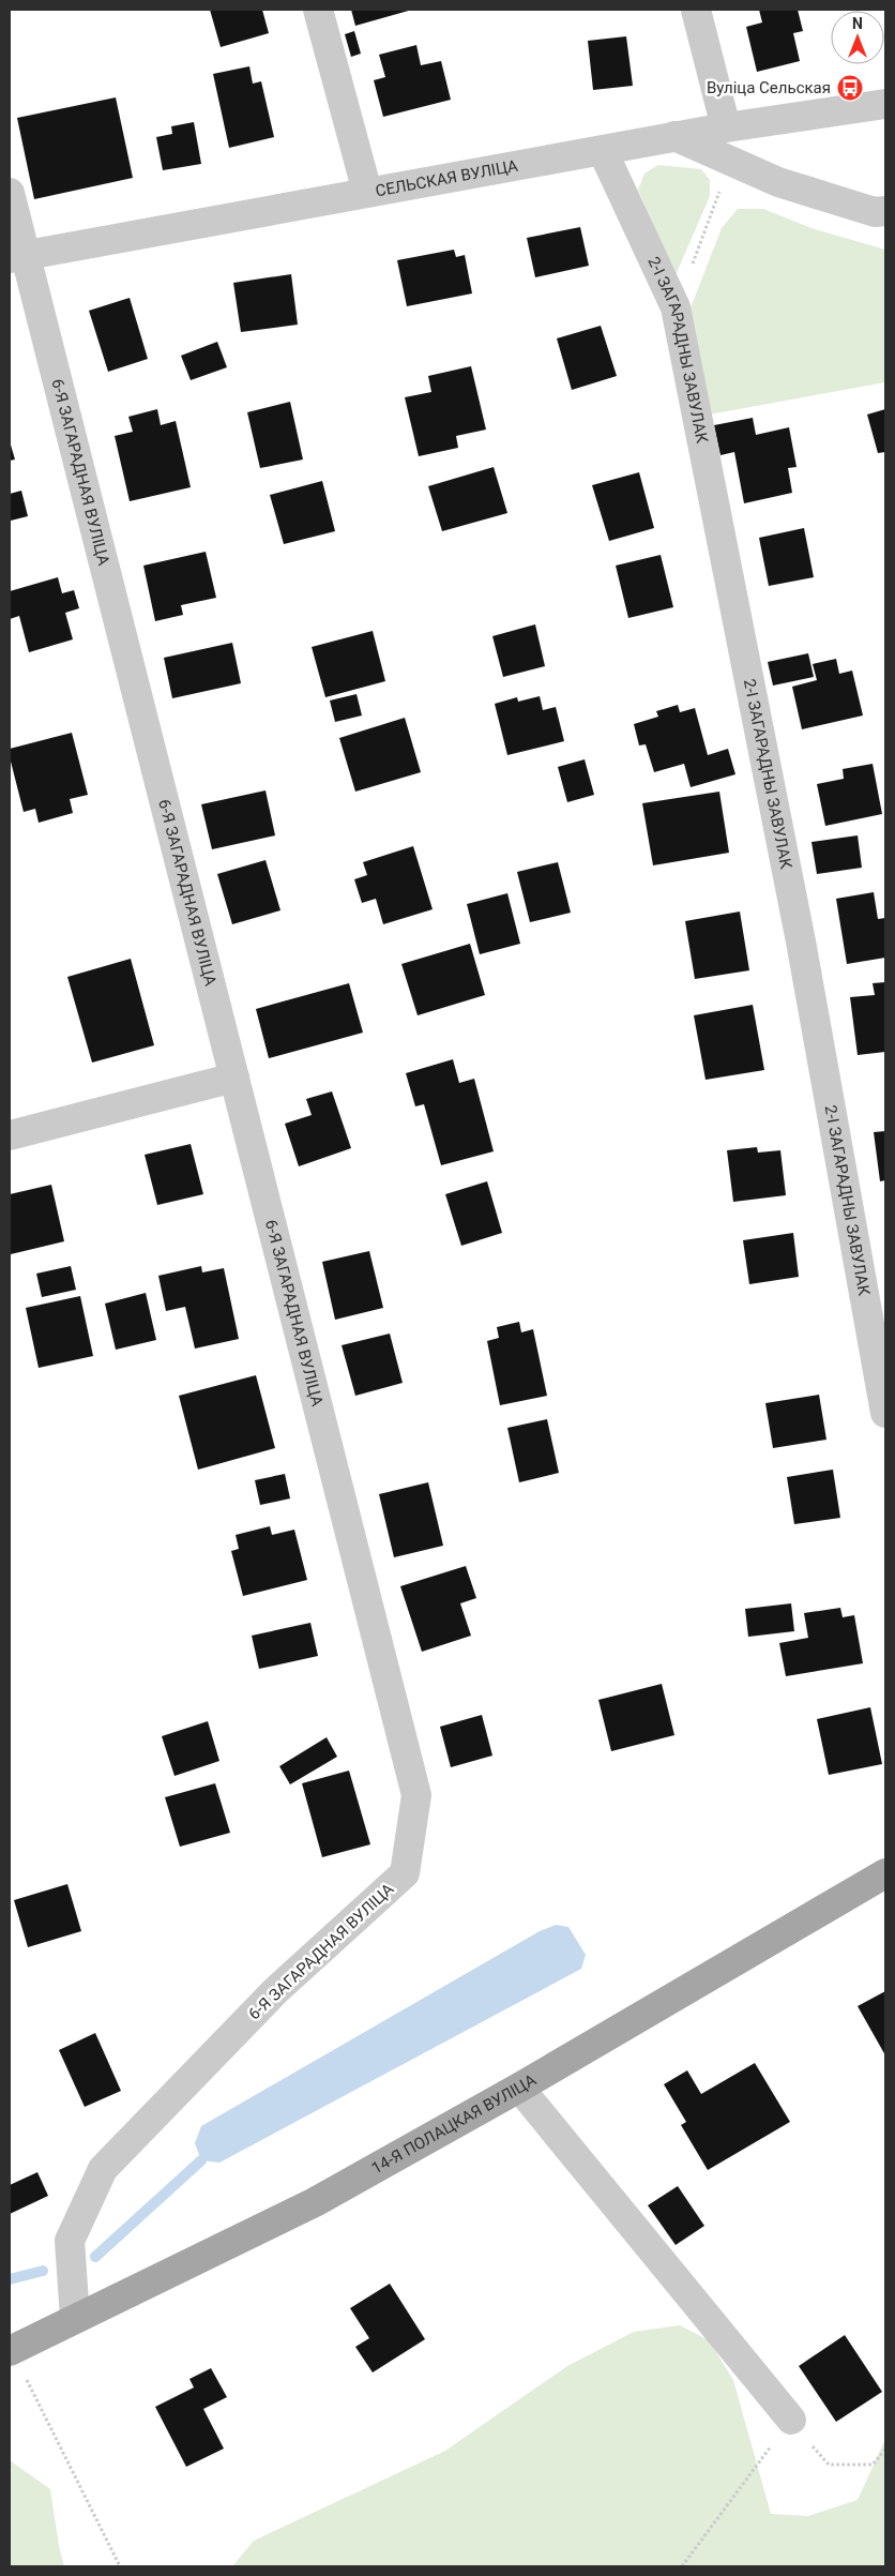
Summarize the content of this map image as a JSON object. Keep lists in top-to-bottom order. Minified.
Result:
{"streets":{"main road":["14-Я ПОЛАЦКАЯ ВУЛІЦА"],"street":["СЕЛЬСКАЯ ВУЛІЦА","2-І ЗАГАРАДНЫ ЗАВУЛАК","6-Я ЗАГАРАДНАЯ ВУЛІЦА"]},"crossings":[["СЕЛЬСКАЯ ВУЛІЦА","2-І ЗАГАРАДНЫ ЗАВУЛАК"],["СЕЛЬСКАЯ ВУЛІЦА","6-Я ЗАГАРАДНАЯ ВУЛІЦА"],["6-Я ЗАГАРАДНАЯ ВУЛІЦА","14-Я ПОЛАЦКАЯ ВУЛІЦА"]],"places":{"bus stop":["Вуліца Сельская"]},"north":"top"}
